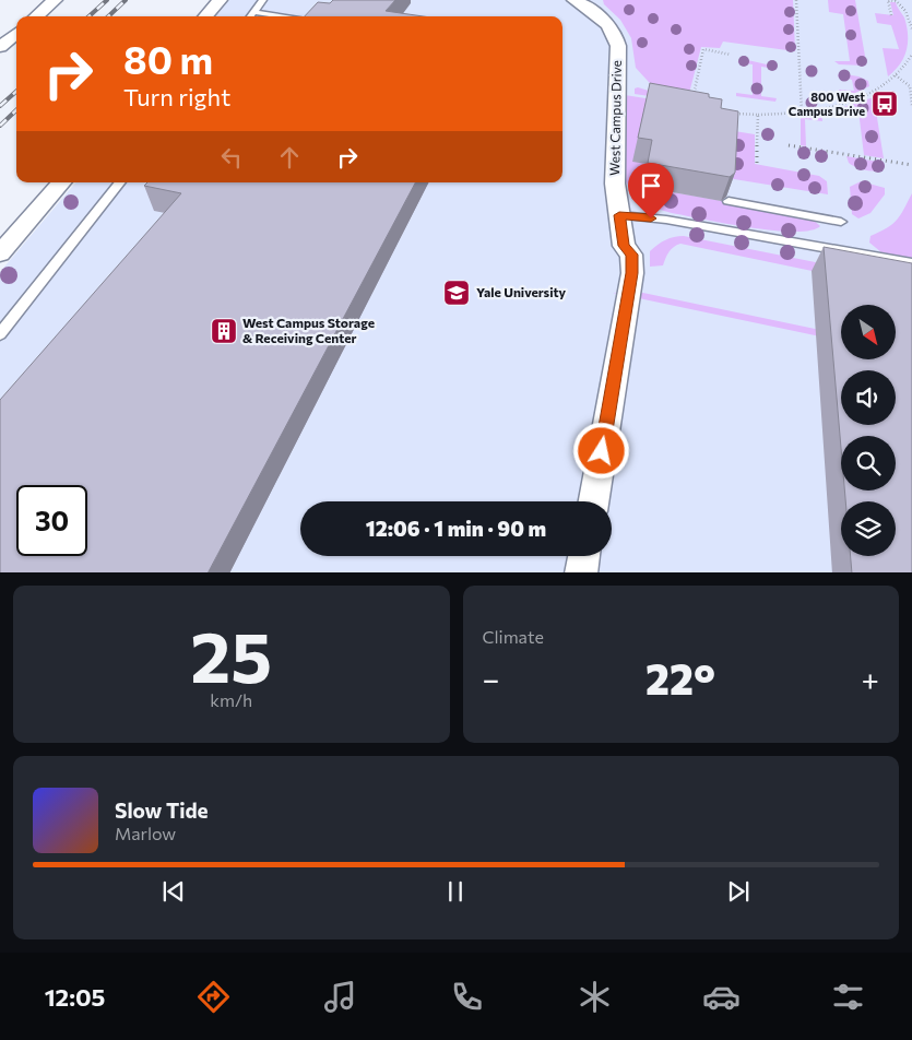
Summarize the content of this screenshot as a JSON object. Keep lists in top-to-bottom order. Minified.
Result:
{"streets":{"street":["West Campus Drive"]},"places":{"bus stop":["800 West Campus Drive"],"school or university":["Yale University"],"building":["West Campus Storage & Receiving Center"]},"north":"bottom right","page":{"turn":["80 m","Turn right"],"limit":"30","trip":"12:06 · 1 min · 90 m","tile":[["25","km/h"],"Climate"],"heat":["−","22°","+"],"song":["Slow Tide","Marlow"],"tabs":"12:05"}}
